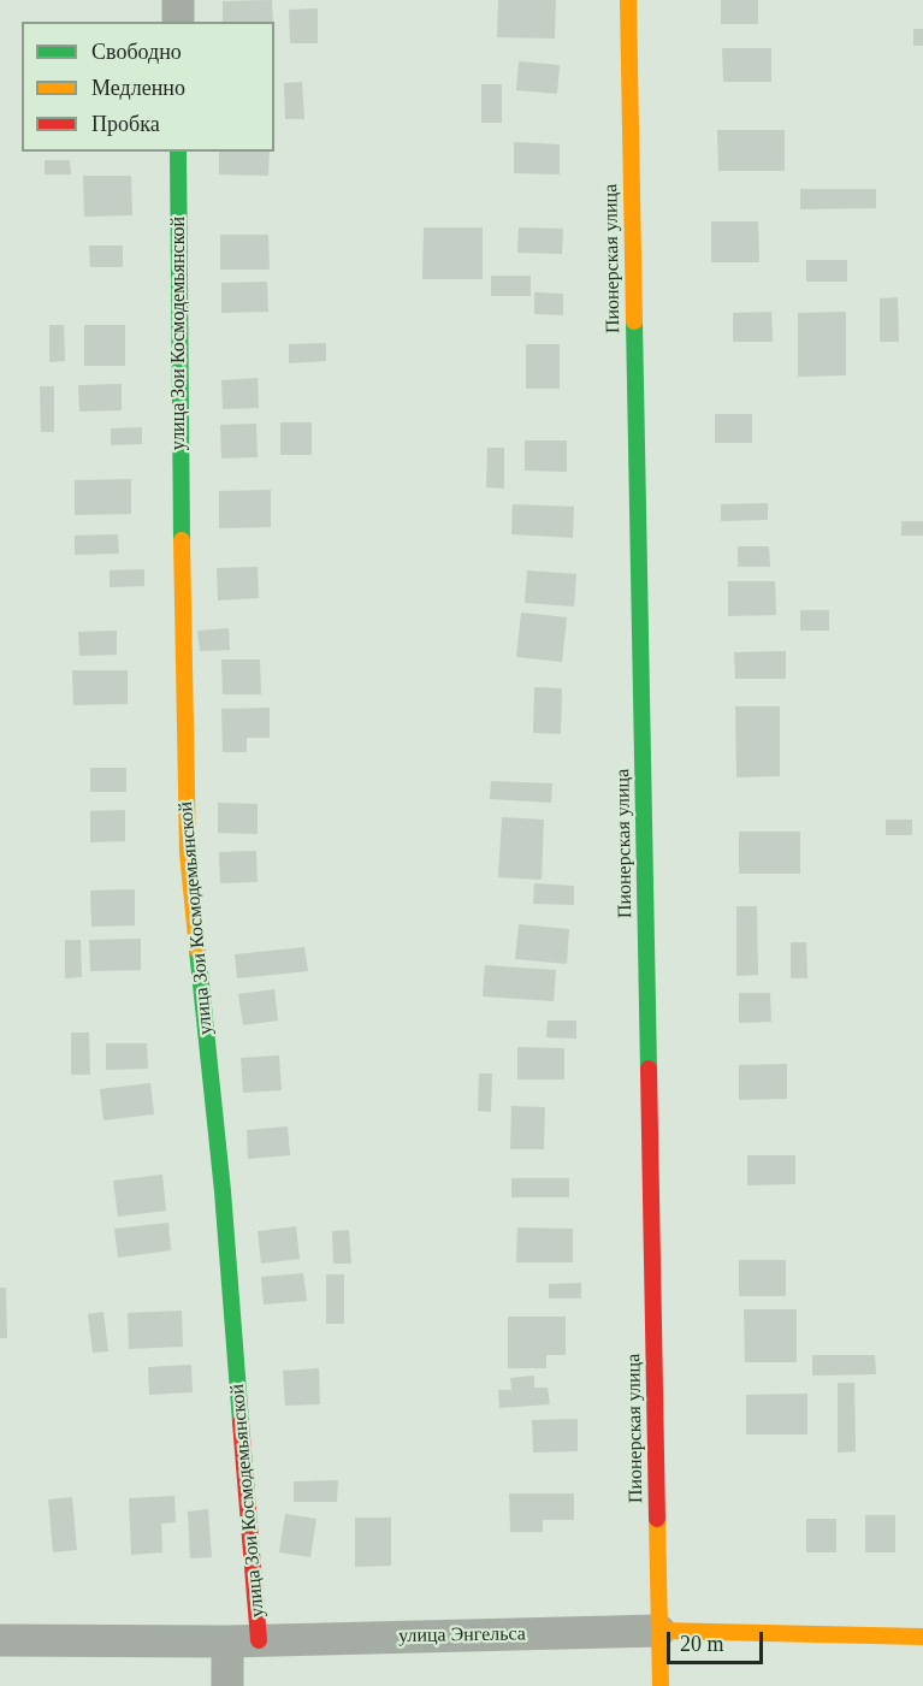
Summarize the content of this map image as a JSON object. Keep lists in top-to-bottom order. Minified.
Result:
{"streets":{"street":["Пионерская улица","улица Зои Космодемьянской","улица Энгельса"]},"crossings":[["Пионерская улица","улица Энгельса"],["улица Зои Космодемьянской","улица Энгельса"]],"legend":["Свободно","Медленно","Пробка"],"scale_bar":"20 m"}
